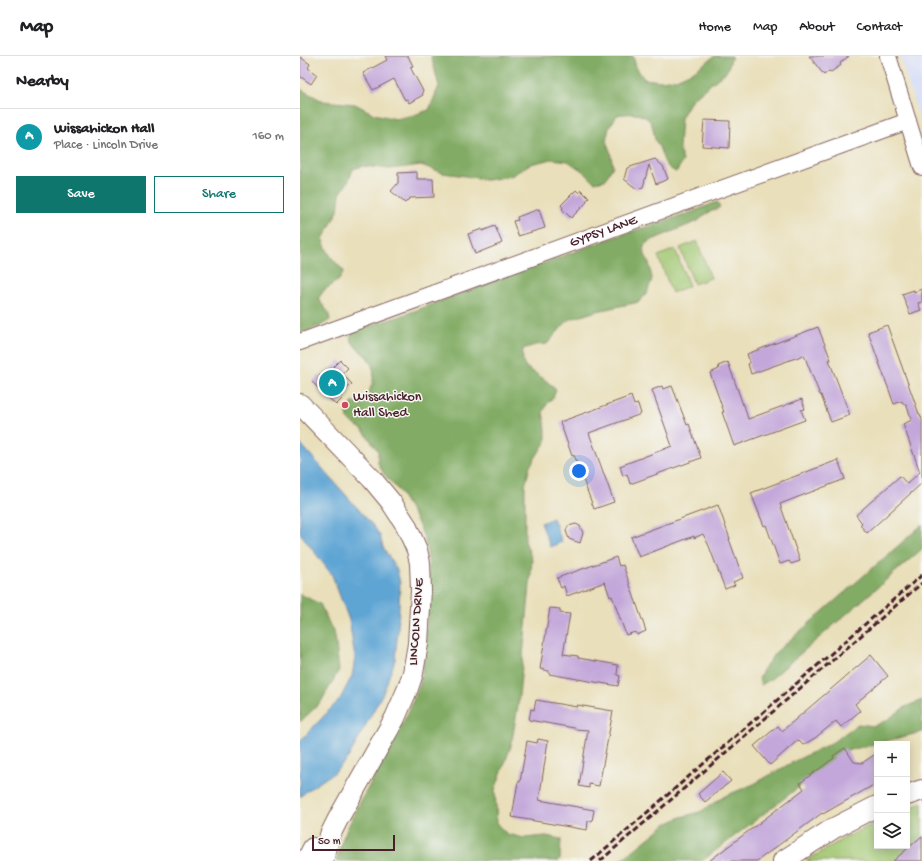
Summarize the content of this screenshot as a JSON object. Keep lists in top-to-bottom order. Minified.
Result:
{"streets":{"main road":["LINCOLN DRIVE"],"street":["GYPSY LANE"]},"places":["Wissahickon Hall Shed"],"scale_bar":"50 m","page":{"header":"Map","nav":["Home","Map","About","Contact"],"heading":"Nearby","list":[{"mark":"A","name":"Wissahickon Hall","note":"Place · Lincoln Drive","value":"160 m"}],"buttons":["Save","Share"],"pins":"A","map_buttons":["+","−"],"scale":"50 m"}}
